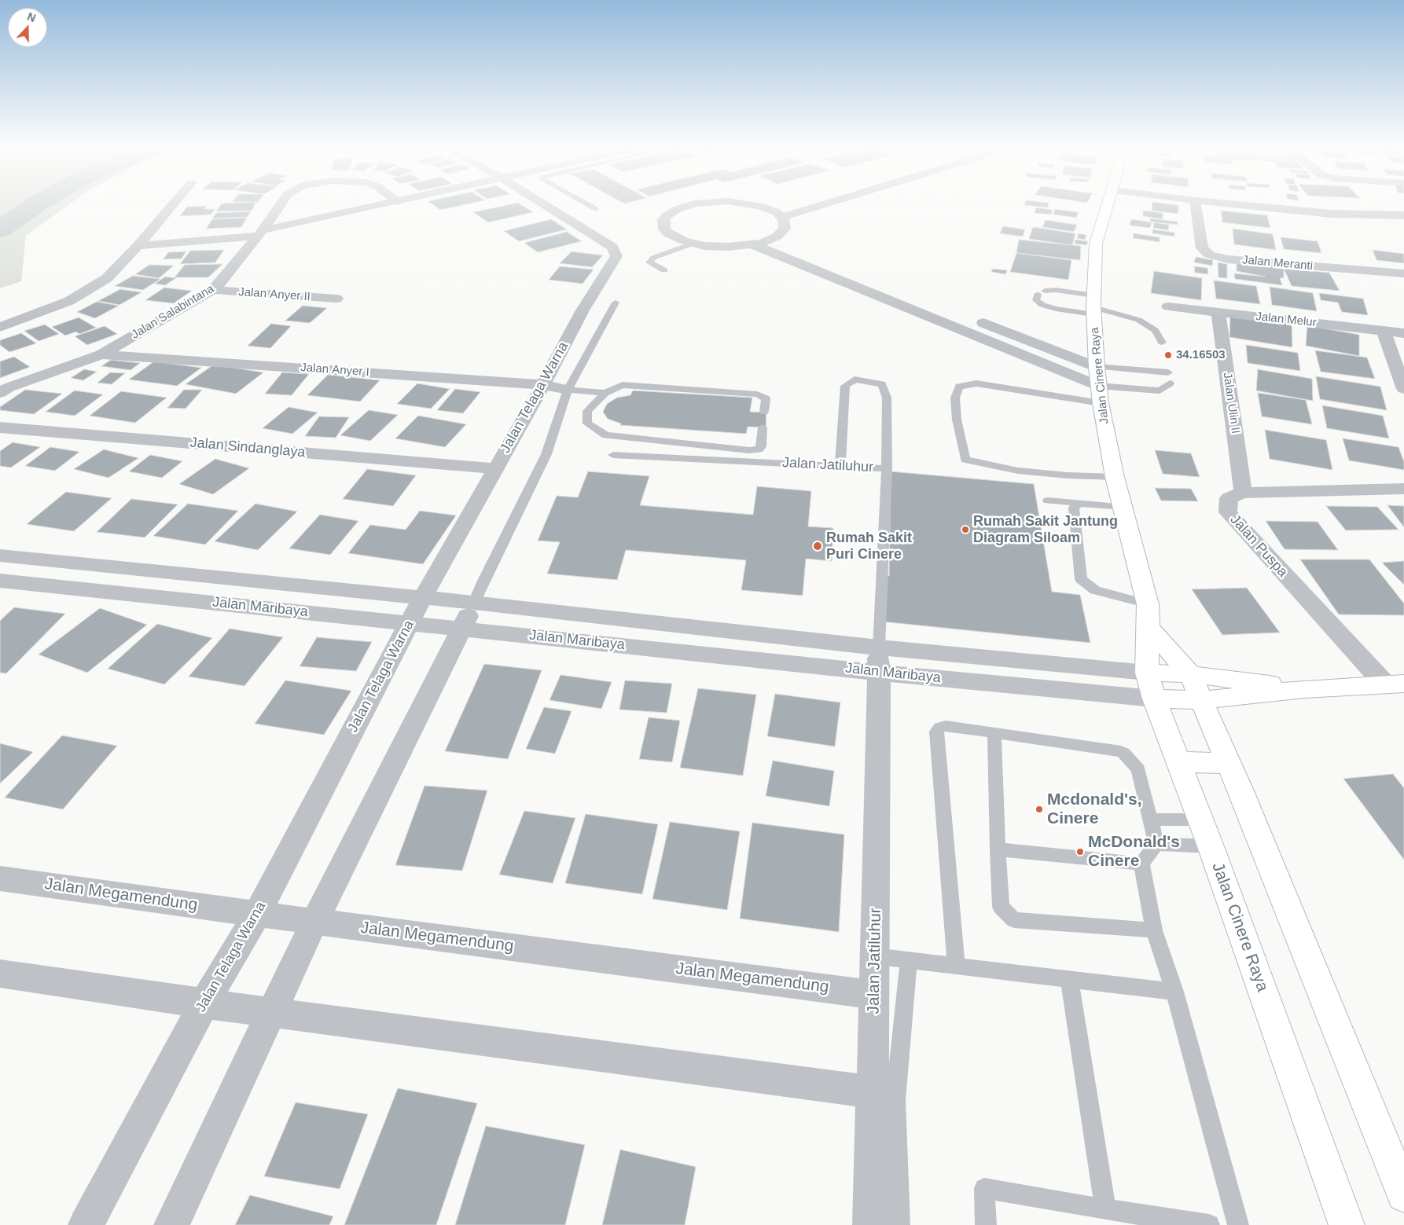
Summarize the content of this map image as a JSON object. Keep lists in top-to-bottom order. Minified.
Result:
{"streets":{"main road":["Jalan Cinere Raya"],"street":["Jalan Meranti","Jalan Anyer II","Jalan Salabintana","Jalan Melur","Jalan Anyer I","Jalan Telaga Warna","Jalan Ulin II","Jalan Sindanglaya","Jalan Jatiluhur","Jalan Puspa","Jalan Maribaya","Jalan Megamendung"]},"crossings":[["Jalan Anyer II","Jalan Salabintana"],["Jalan Salabintana","Jalan Anyer I"],["Jalan Melur","Jalan Ulin II"],["Jalan Anyer I","Jalan Telaga Warna"],["Jalan Cinere Raya","Jalan Maribaya"],["Jalan Telaga Warna","Jalan Sindanglaya"],["Jalan Telaga Warna","Jalan Maribaya"],["Jalan Telaga Warna","Jalan Megamendung"],["Jalan Ulin II","Jalan Puspa"],["Jalan Jatiluhur","Jalan Maribaya"],["Jalan Jatiluhur","Jalan Megamendung"]],"places":["34.16503","Rumah Sakit Jantung Diagram Siloam","Rumah Sakit Puri Cinere","Mcdonald's, Cinere","McDonald's Cinere"],"north":"top"}
